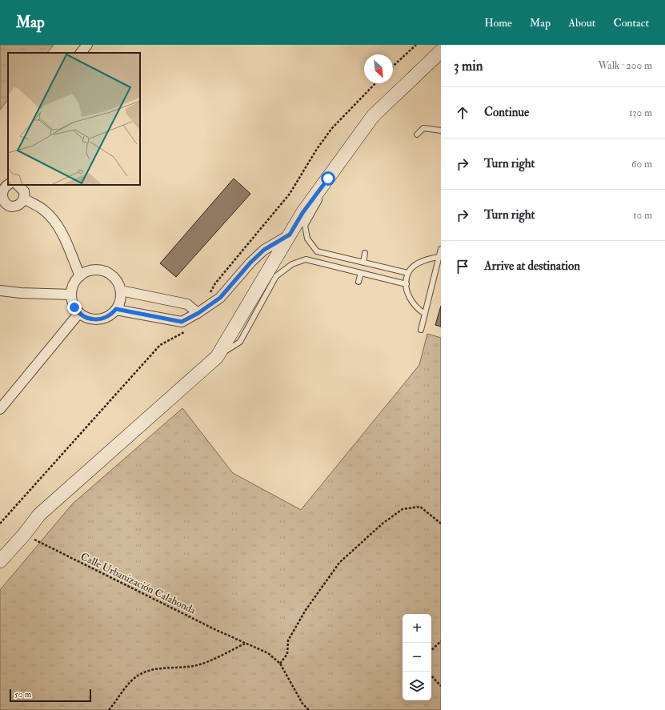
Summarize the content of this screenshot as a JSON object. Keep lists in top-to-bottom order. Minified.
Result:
{"streets":{"path":["Calle Urbanización Calahonda"]},"scale_bar":"50 m","north":"bottom right","page":{"header":"Map","nav":["Home","Map","About","Contact"],"heading":["3 min","Walk · 200 m"],"list":[["Continue","130 m"],["Turn right","60 m"],["Turn right","10 m"],"Arrive at destination"],"map_buttons":["+","−"],"scale":"50 m"}}
